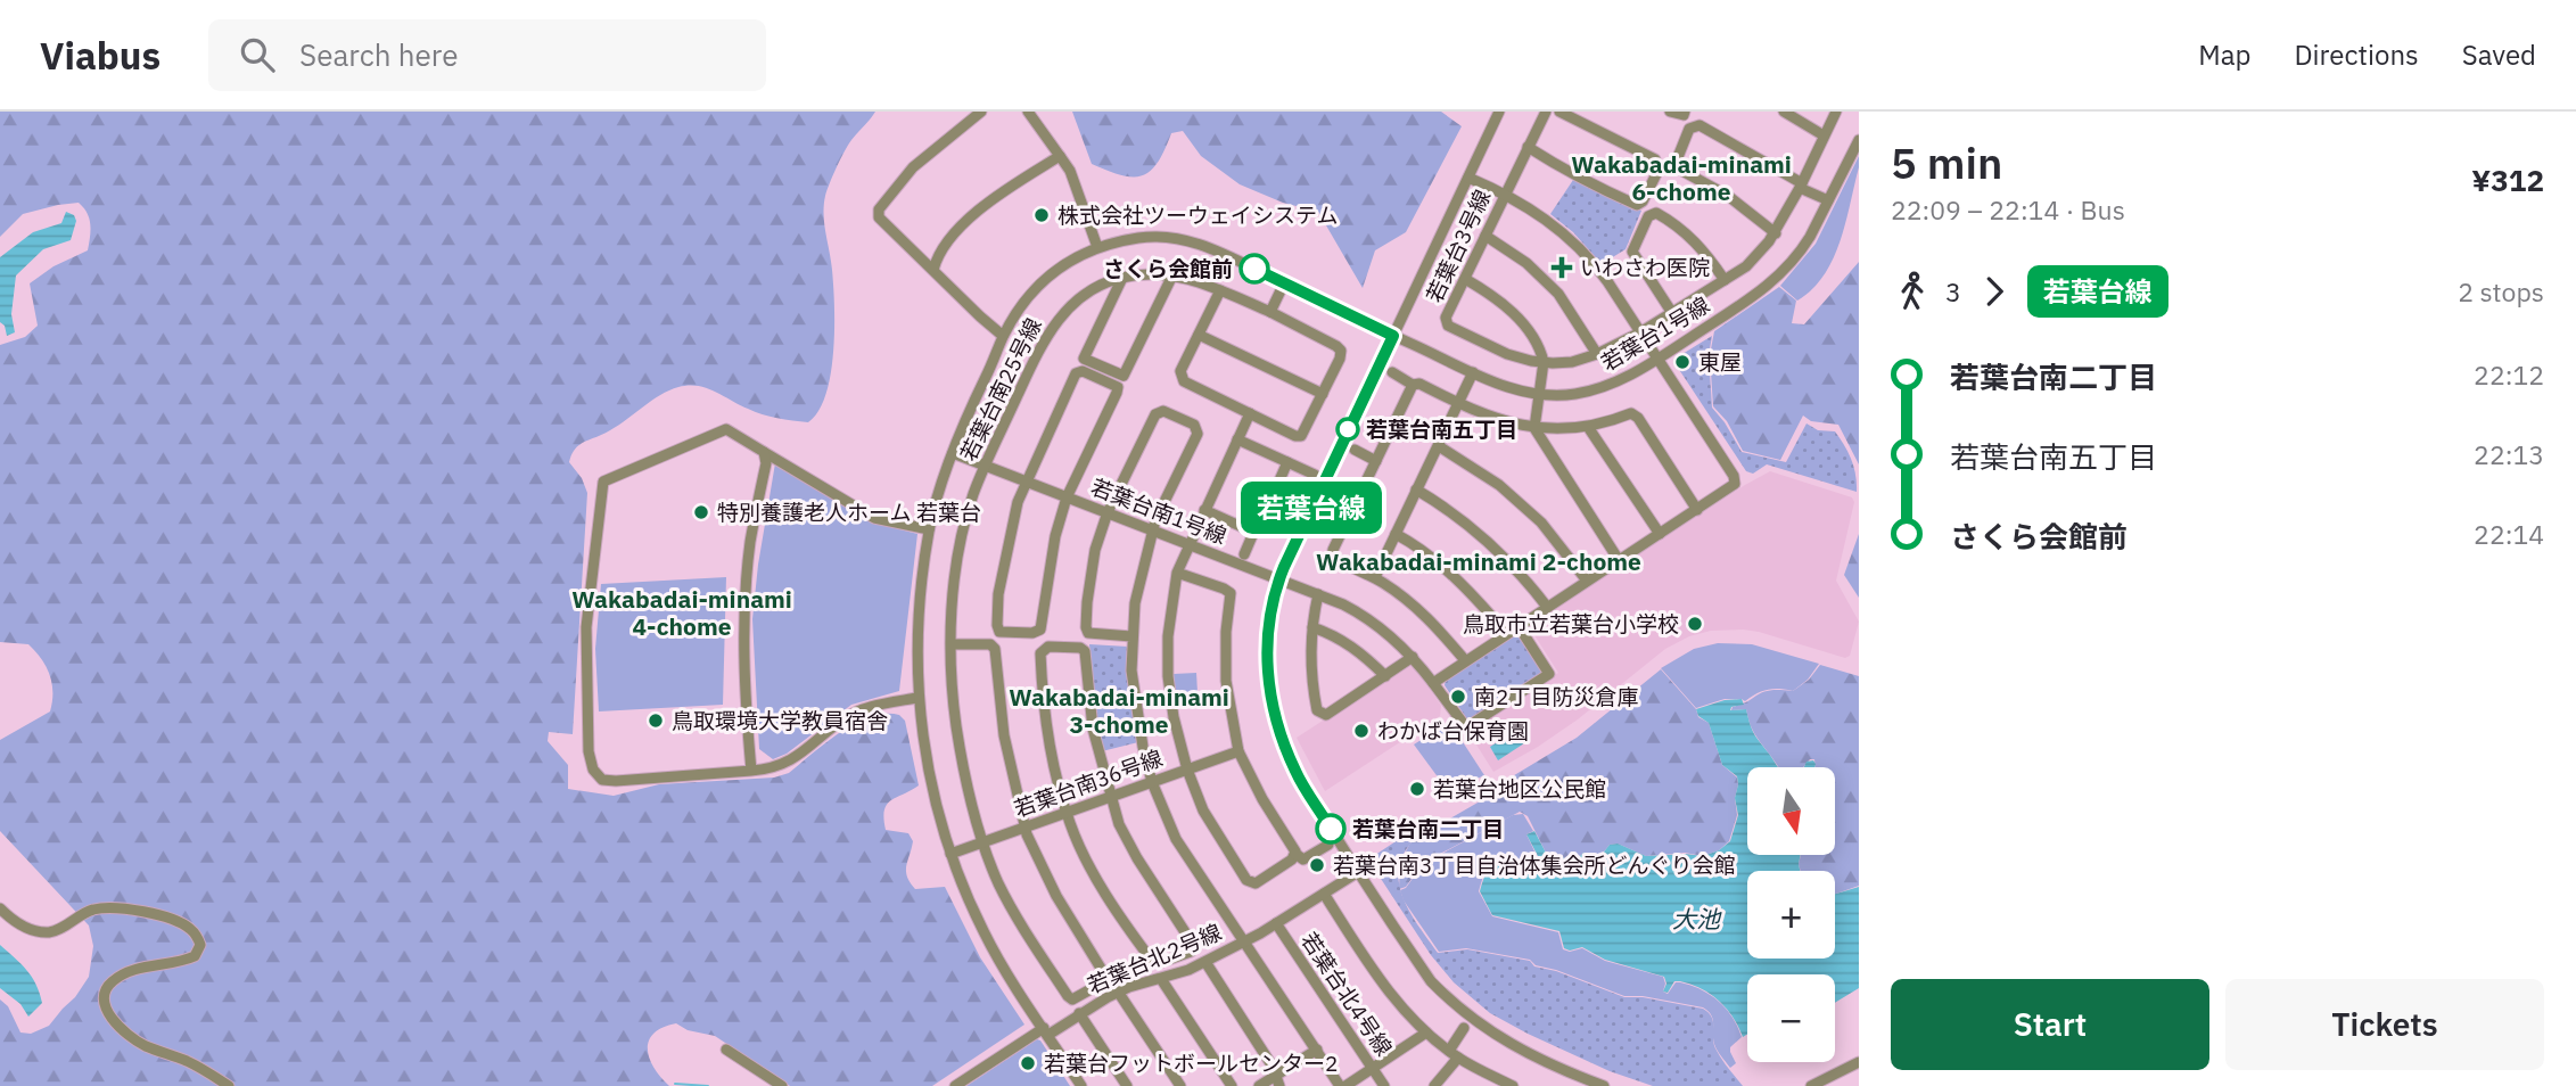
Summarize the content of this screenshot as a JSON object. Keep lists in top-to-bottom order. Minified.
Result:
{"streets":{"street":["若葉台3号線","若葉台1号線","若葉台南25号線","若葉台南1号線","若葉台南36号線","若葉台北2号線","若葉台北4号線"]},"crossings":[["若葉台1号線","若葉台南1号線"],["若葉台1号線","若葉台南36号線"],["若葉台1号線","若葉台北2号線"],["若葉台南25号線","若葉台南1号線"],["若葉台南25号線","若葉台南36号線"],["若葉台北2号線","若葉台北4号線"]],"districts":["Wakabadai-minami 6-chome","Wakabadai-minami 2-chome","Wakabadai-minami 4-chome","Wakabadai-minami 3-chome"],"water":["大池"],"places":{"other":["株式会社ツーウェイシステム","さくら会館前","東屋","若葉台南五丁目","特別養護老人ホーム 若葉台","鳥取市立若葉台小学校","南2丁目防災倉庫","鳥取環境大学教員宿舎","わかば台保育園","若葉台地区公民館","若葉台南二丁目","若葉台南3丁目自治体集会所どんぐり会館","若葉台フットボールセンター2"],"health":["いわさわ医院"]},"lines":["bus line 若葉台線"],"north":"bottom","page":{"header":"Viabus","search":"Search here","nav":["Map","Directions","Saved"],"on_map":"若葉台線","heading":["5 min","22:09 – 22:14 · Bus","¥312"],"legs":["3","若葉台線","2 stops"],"list":[{"name":"若葉台南二丁目","value":"22:12"},{"name":"若葉台南五丁目","value":"22:13"},{"name":"さくら会館前","value":"22:14"}],"map_buttons":["+","−"],"buttons":["Start","Tickets"]}}
